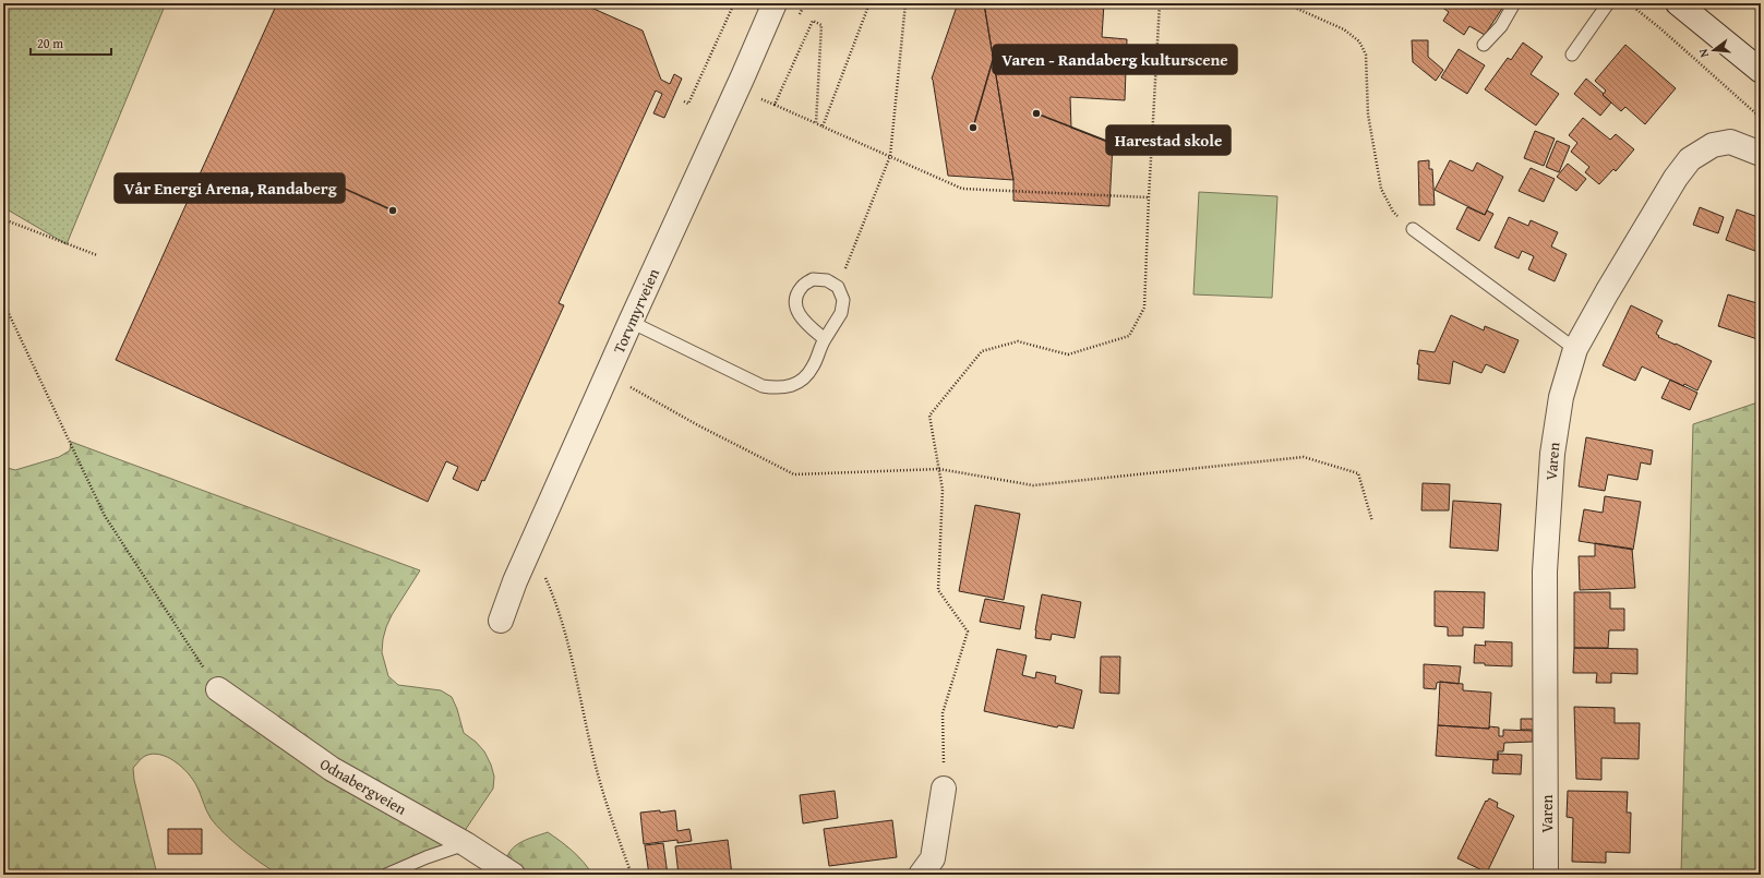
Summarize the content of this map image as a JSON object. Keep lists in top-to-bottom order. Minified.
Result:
{"streets":{"street":["Torvmyrveien","Varen","Odnabergveien"]},"places":["Harestad skole","Varen - Randaberg kulturscene","Vår Energi Arena, Randaberg"],"scale_bar":"20 m","north":"left"}
